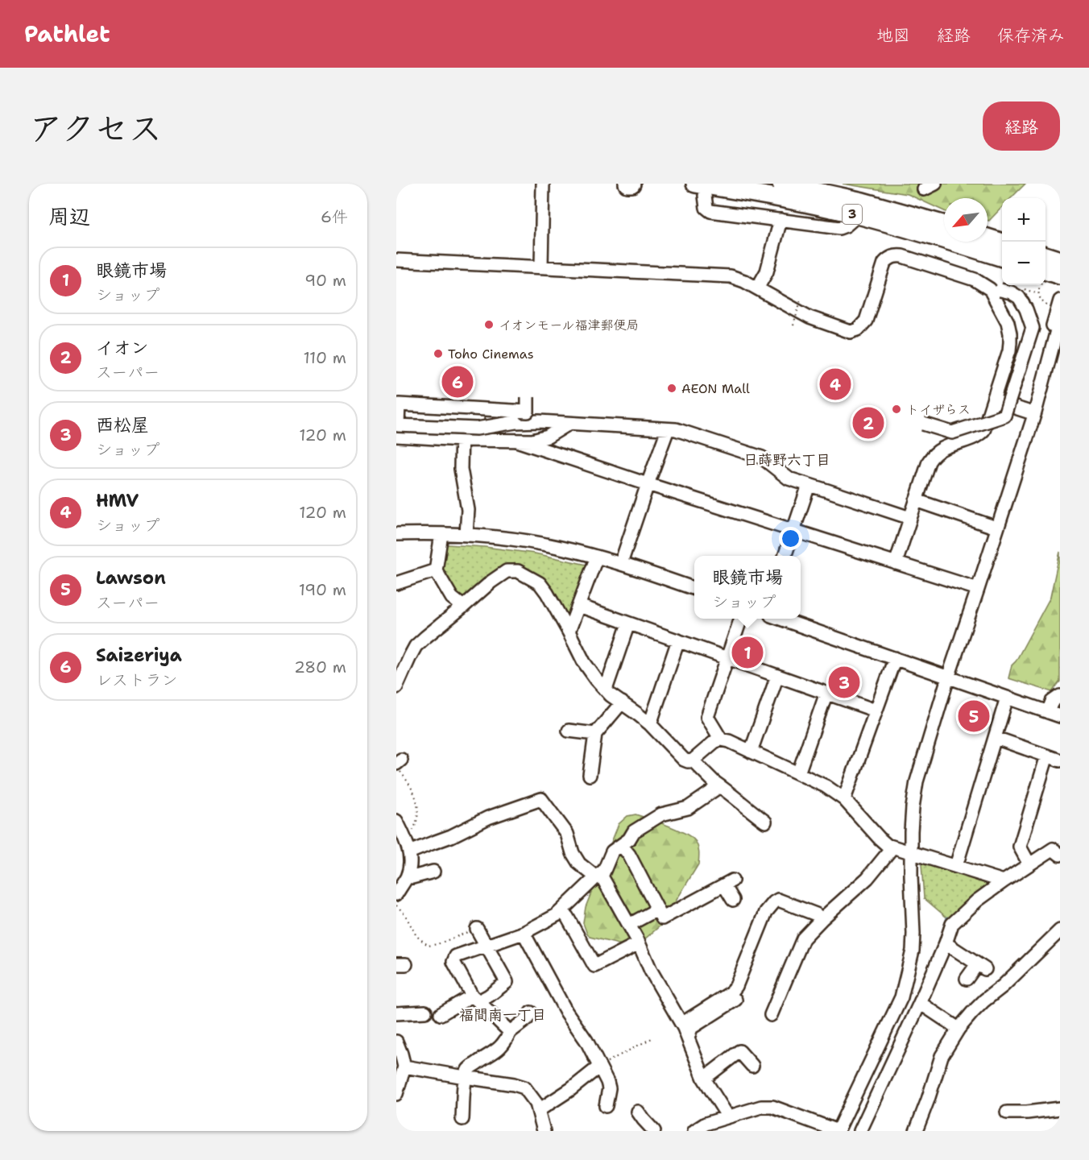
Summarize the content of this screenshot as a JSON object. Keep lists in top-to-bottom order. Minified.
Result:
{"streets":{"highway":["3"]},"districts":["日蒔野六丁目","福間南一丁目"],"places":["イオンモール福津郵便局","Toho Cinemas","AEON Mall","トイザらス"],"north":"bottom left","page":{"header":"Pathlet","nav":["地図","経路","保存済み"],"title":"アクセス","buttons":"経路","heading":["周辺","6件"],"map_buttons":["+","−"],"list":[{"mark":"1","name":"眼鏡市場","note":"ショップ","value":"90 m"},{"mark":"2","name":"イオン","note":"スーパー","value":"110 m"},{"mark":"3","name":"西松屋","note":"ショップ","value":"120 m"},{"mark":"4","name":"HMV","note":"ショップ","value":"120 m"},{"mark":"5","name":"Lawson","note":"スーパー","value":"190 m"},{"mark":"6","name":"Saizeriya","note":"レストラン","value":"280 m"}],"pins":["6","4","2","1","3","5"],"popup":["眼鏡市場","ショップ"]}}
